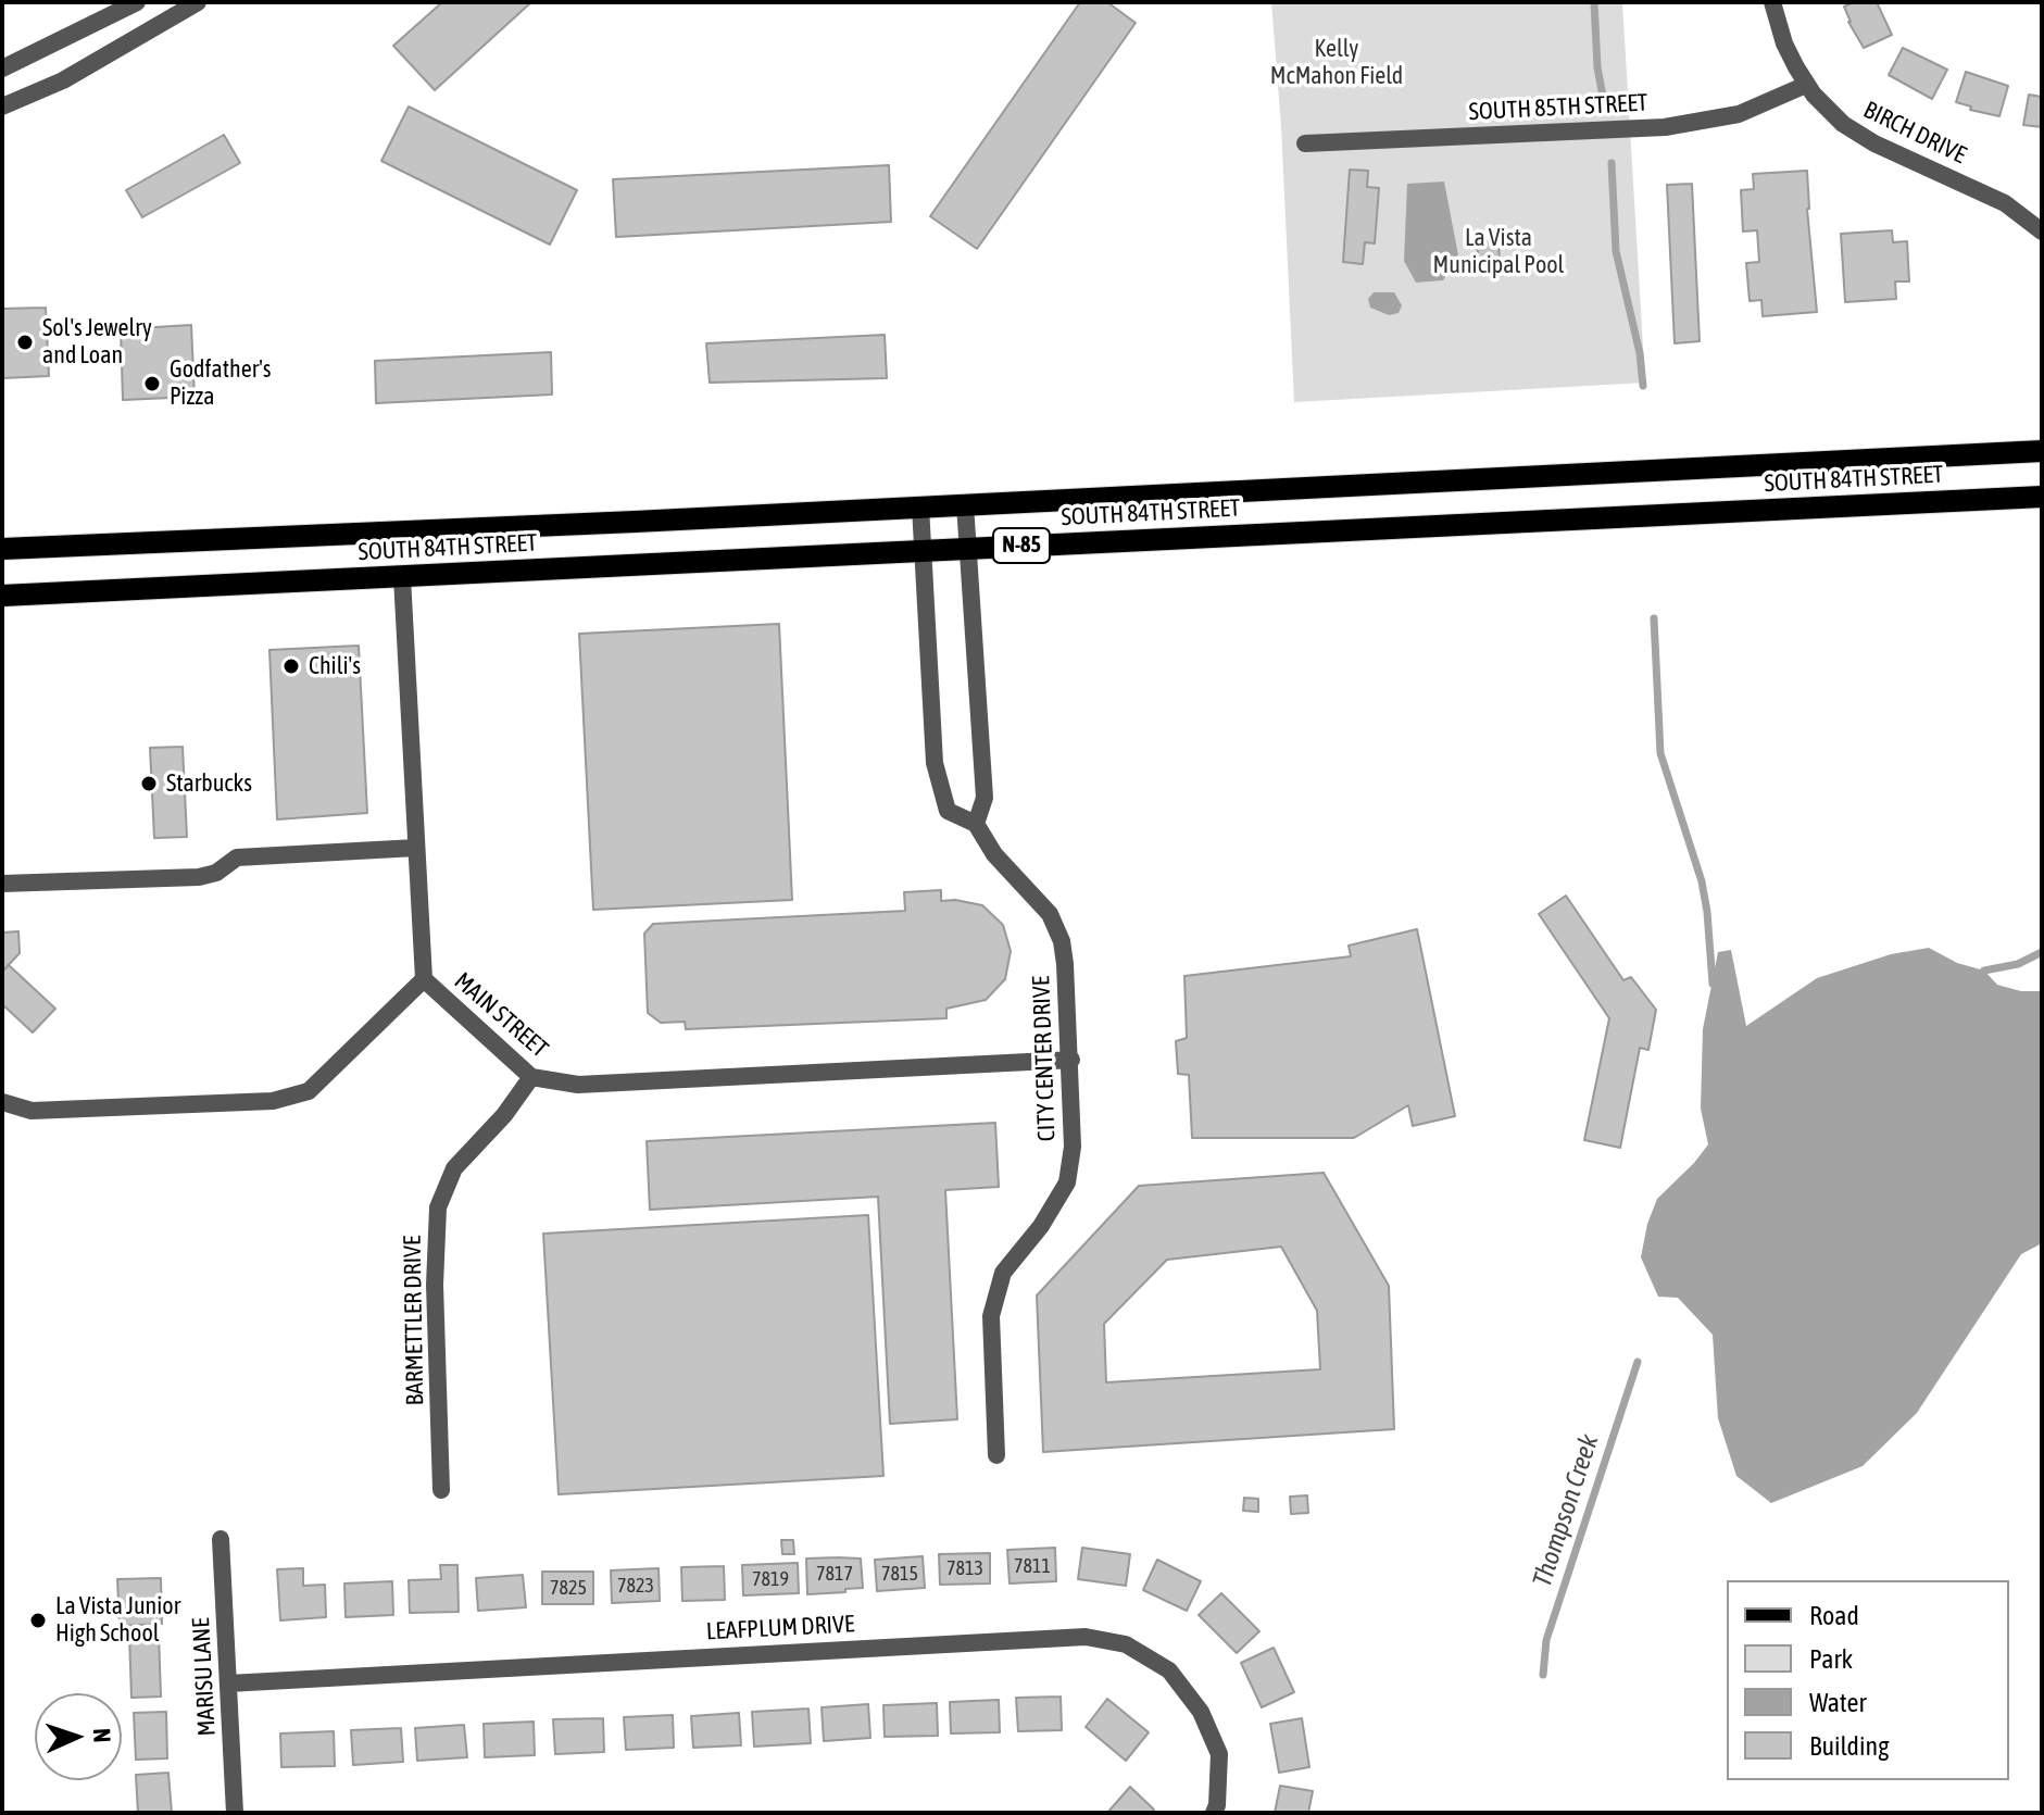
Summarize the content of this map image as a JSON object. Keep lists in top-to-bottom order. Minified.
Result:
{"streets":{"main road":["SOUTH 84TH STREET","N-85"],"street":["SOUTH 85TH STREET","BIRCH DRIVE","MAIN STREET","CITY CENTER DRIVE","BARMETTLER DRIVE","LEAFPLUM DRIVE","MARISU LANE"]},"crossings":[["SOUTH 85TH STREET","BIRCH DRIVE"],["SOUTH 84TH STREET","CITY CENTER DRIVE"],["MAIN STREET","CITY CENTER DRIVE"],["MAIN STREET","BARMETTLER DRIVE"],["LEAFPLUM DRIVE","MARISU LANE"]],"water":["Thompson Creek"],"parks":["Kelly McMahon Field","La Vista Municipal Pool"],"places":["Sol's Jewelry and Loan","Godfather's Pizza","Chili's","Starbucks","La Vista Junior High School"],"house_numbers":["7811","7813","7817","7815","7819","7823","7825"],"legend":["Road","Park","Water","Building"],"north":"right"}
